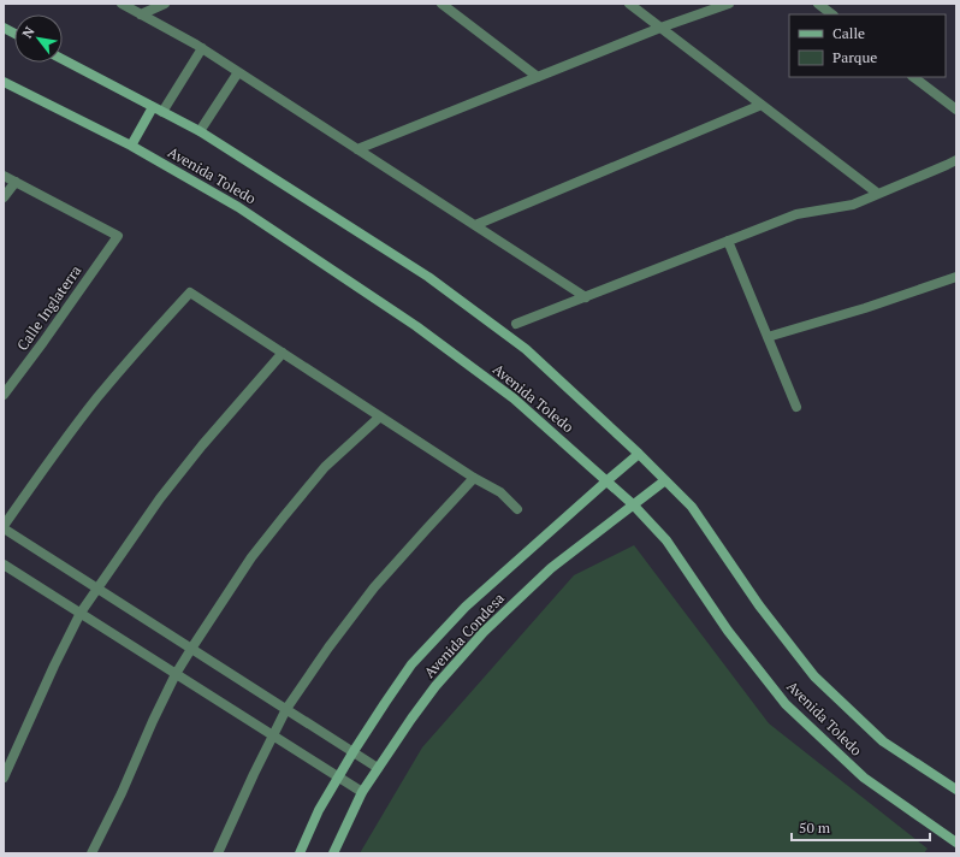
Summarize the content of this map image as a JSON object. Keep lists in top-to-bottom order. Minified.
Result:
{"streets":{"street":["Avenida Toledo","Calle Inglaterra","Avenida Condesa"]},"crossings":[["Avenida Toledo","Avenida Condesa"]],"legend":["Calle","Parque"],"scale_bar":"50 m","north":"top left"}
